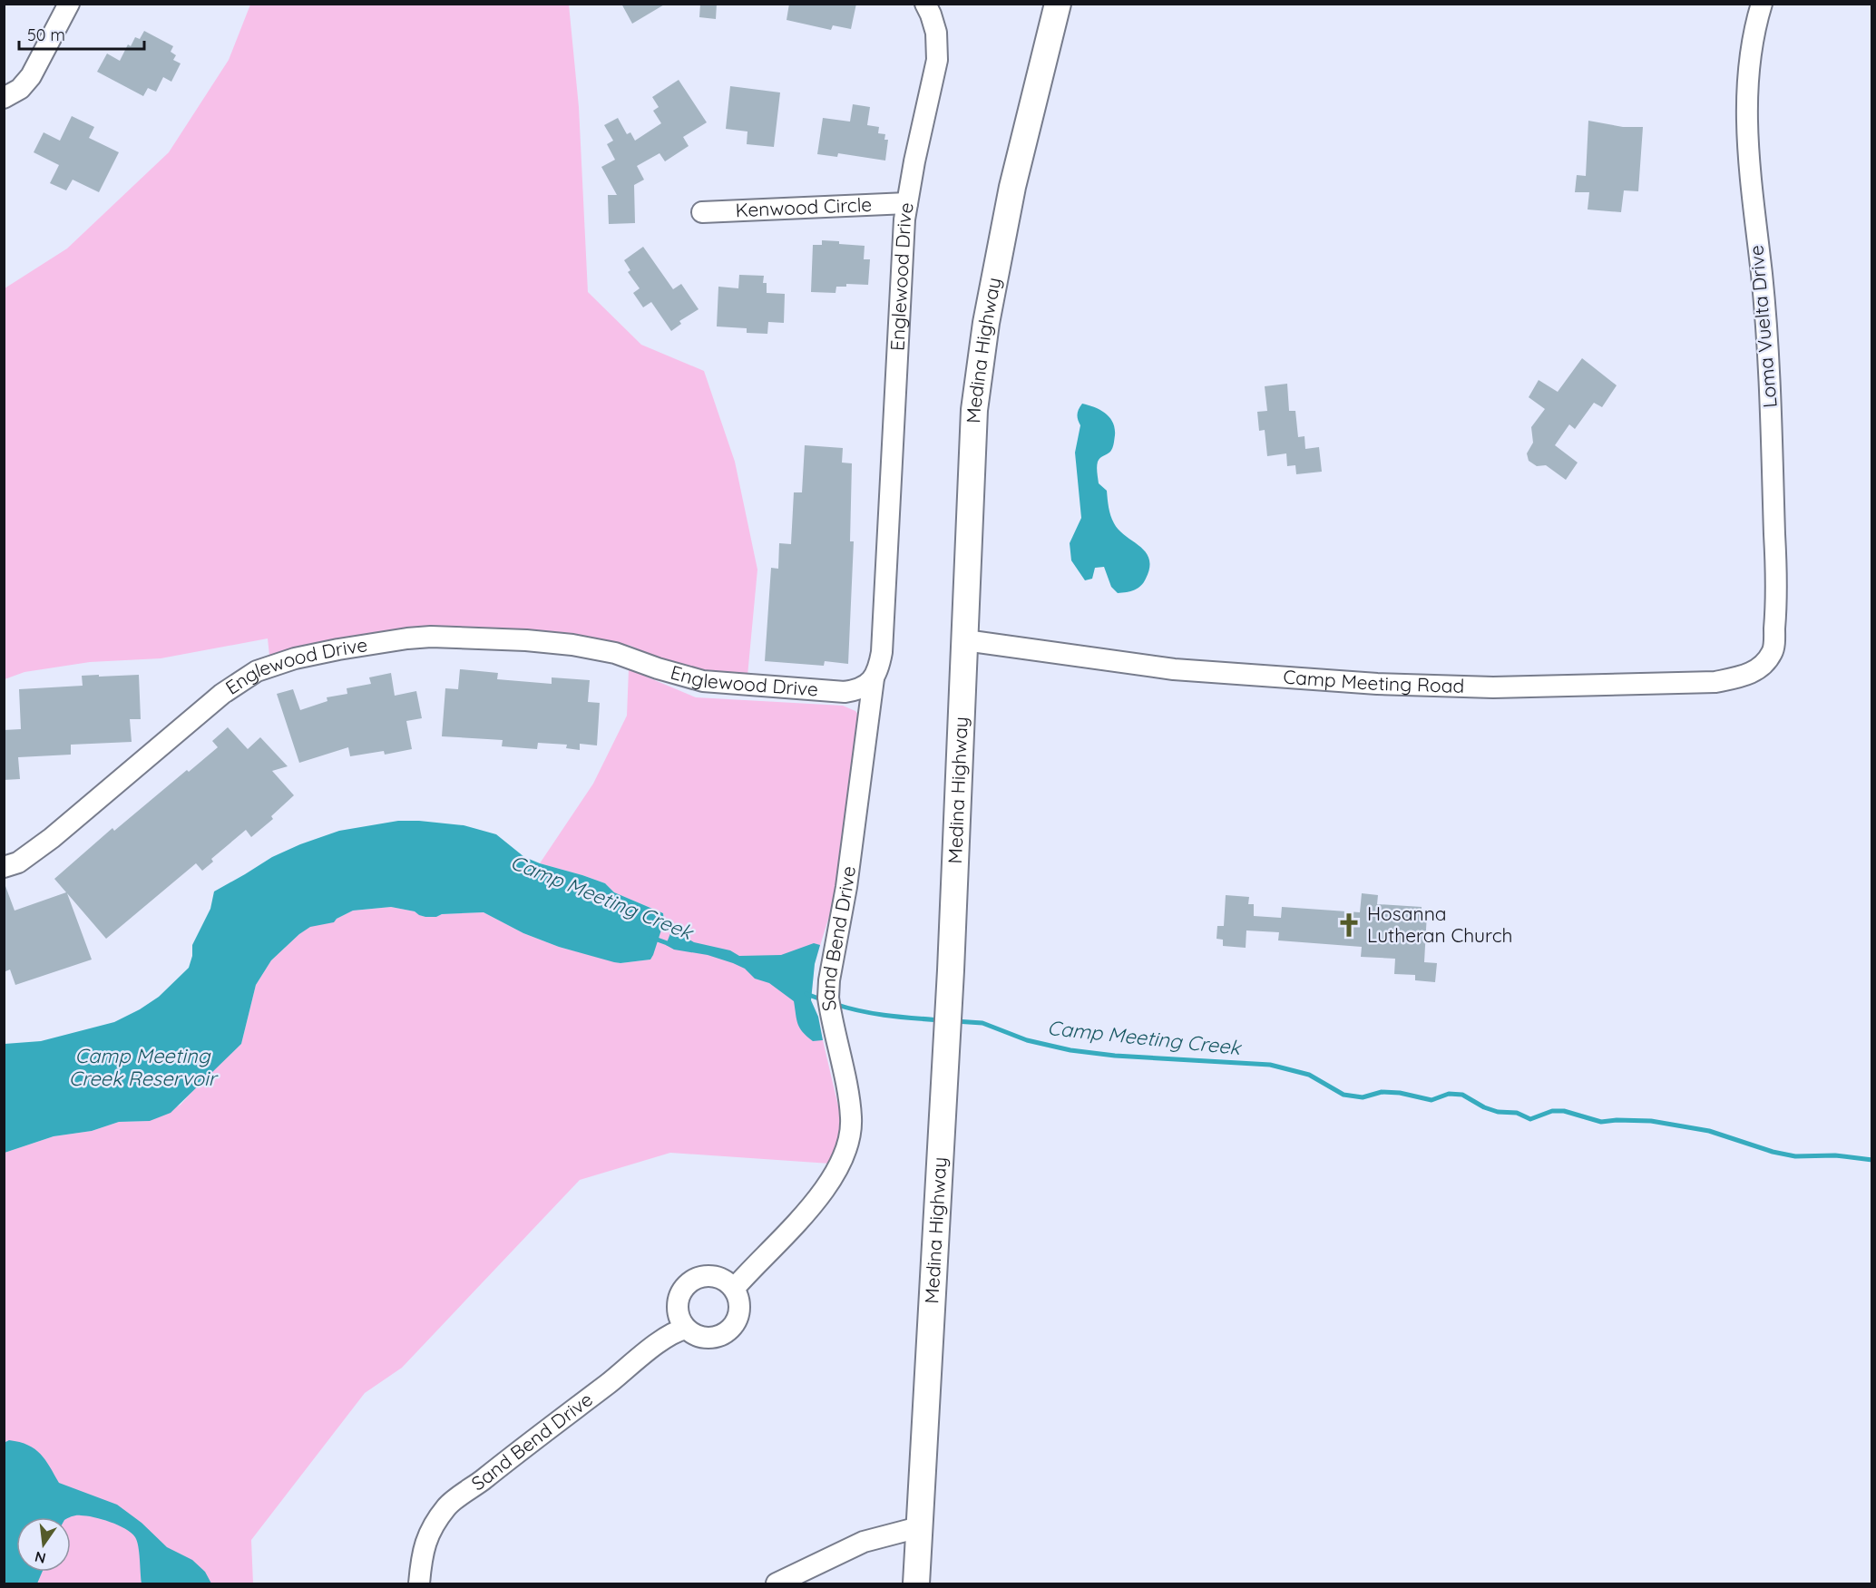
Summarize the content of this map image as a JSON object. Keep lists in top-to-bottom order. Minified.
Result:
{"streets":{"main road":["Medina Highway"],"street":["Kenwood Circle","Englewood Drive","Loma Vuelta Drive","Camp Meeting Road","Sand Bend Drive"]},"crossings":[["Kenwood Circle","Englewood Drive"],["Englewood Drive","Sand Bend Drive"],["Loma Vuelta Drive","Camp Meeting Road"],["Medina Highway","Camp Meeting Road"]],"water":["Camp Meeting Creek","Camp Meeting Creek Reservoir"],"places":{"church":["Hosanna Lutheran Church"]},"scale_bar":"50 m","north":"bottom"}
